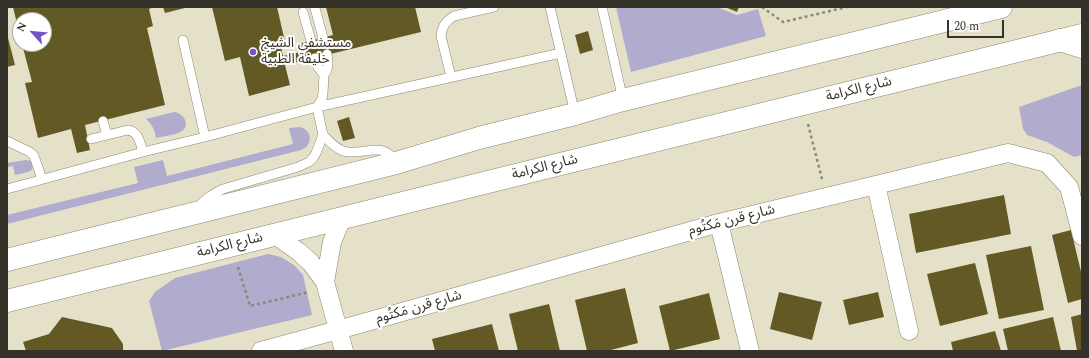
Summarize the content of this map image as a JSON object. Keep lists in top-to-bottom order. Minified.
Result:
{"streets":{"main road":["شارع الكرامة"],"street":["شارع قرن مَكتُوم"]},"places":["مستشفي الشيخ خليفة الطبية"],"scale_bar":"20 m","north":"top left"}
